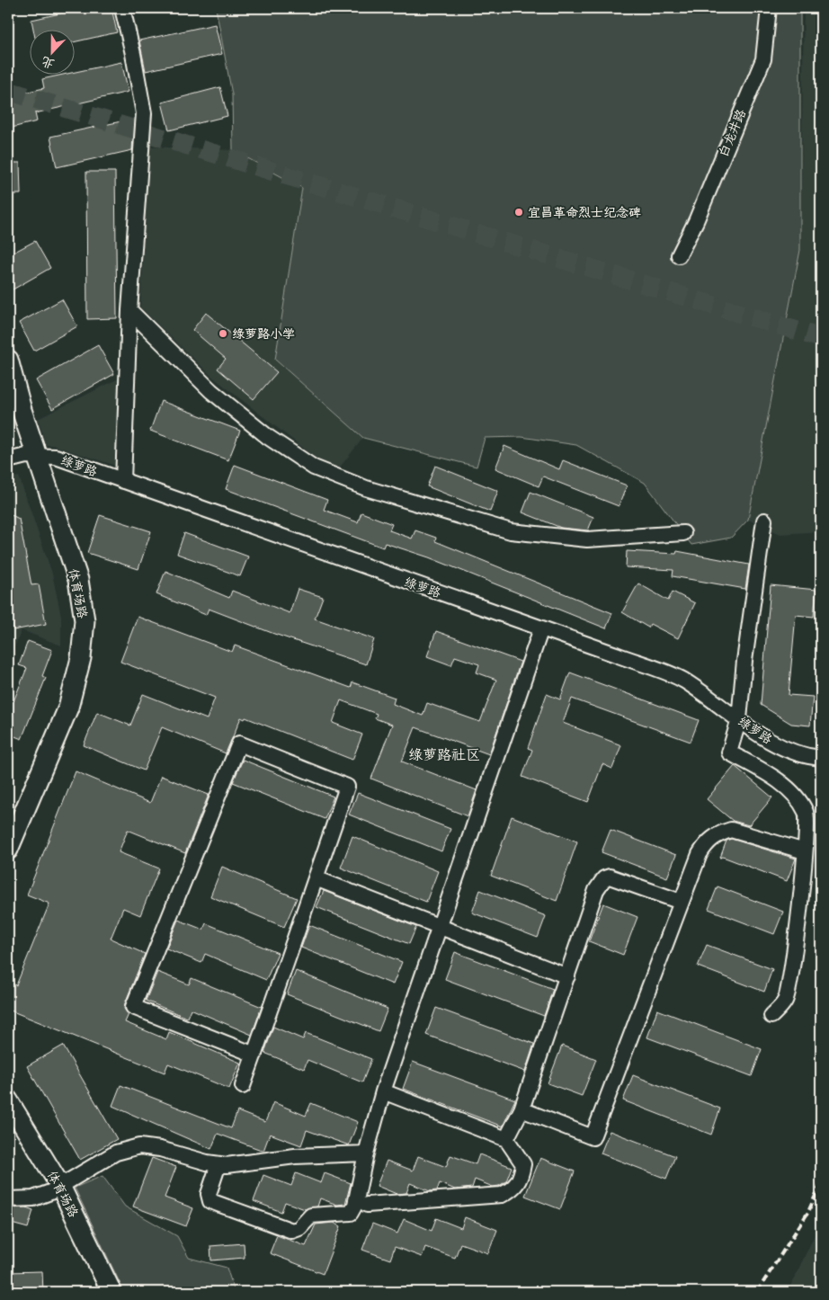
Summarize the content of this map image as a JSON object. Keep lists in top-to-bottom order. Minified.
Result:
{"streets":{"main road":["体育场路"],"street":["白龙井路","绿萝路"]},"crossings":[["绿萝路","体育场路"]],"districts":["绿萝路社区"],"places":["宜昌革命烈士纪念碑","绿萝路小学"],"north":"bottom"}
